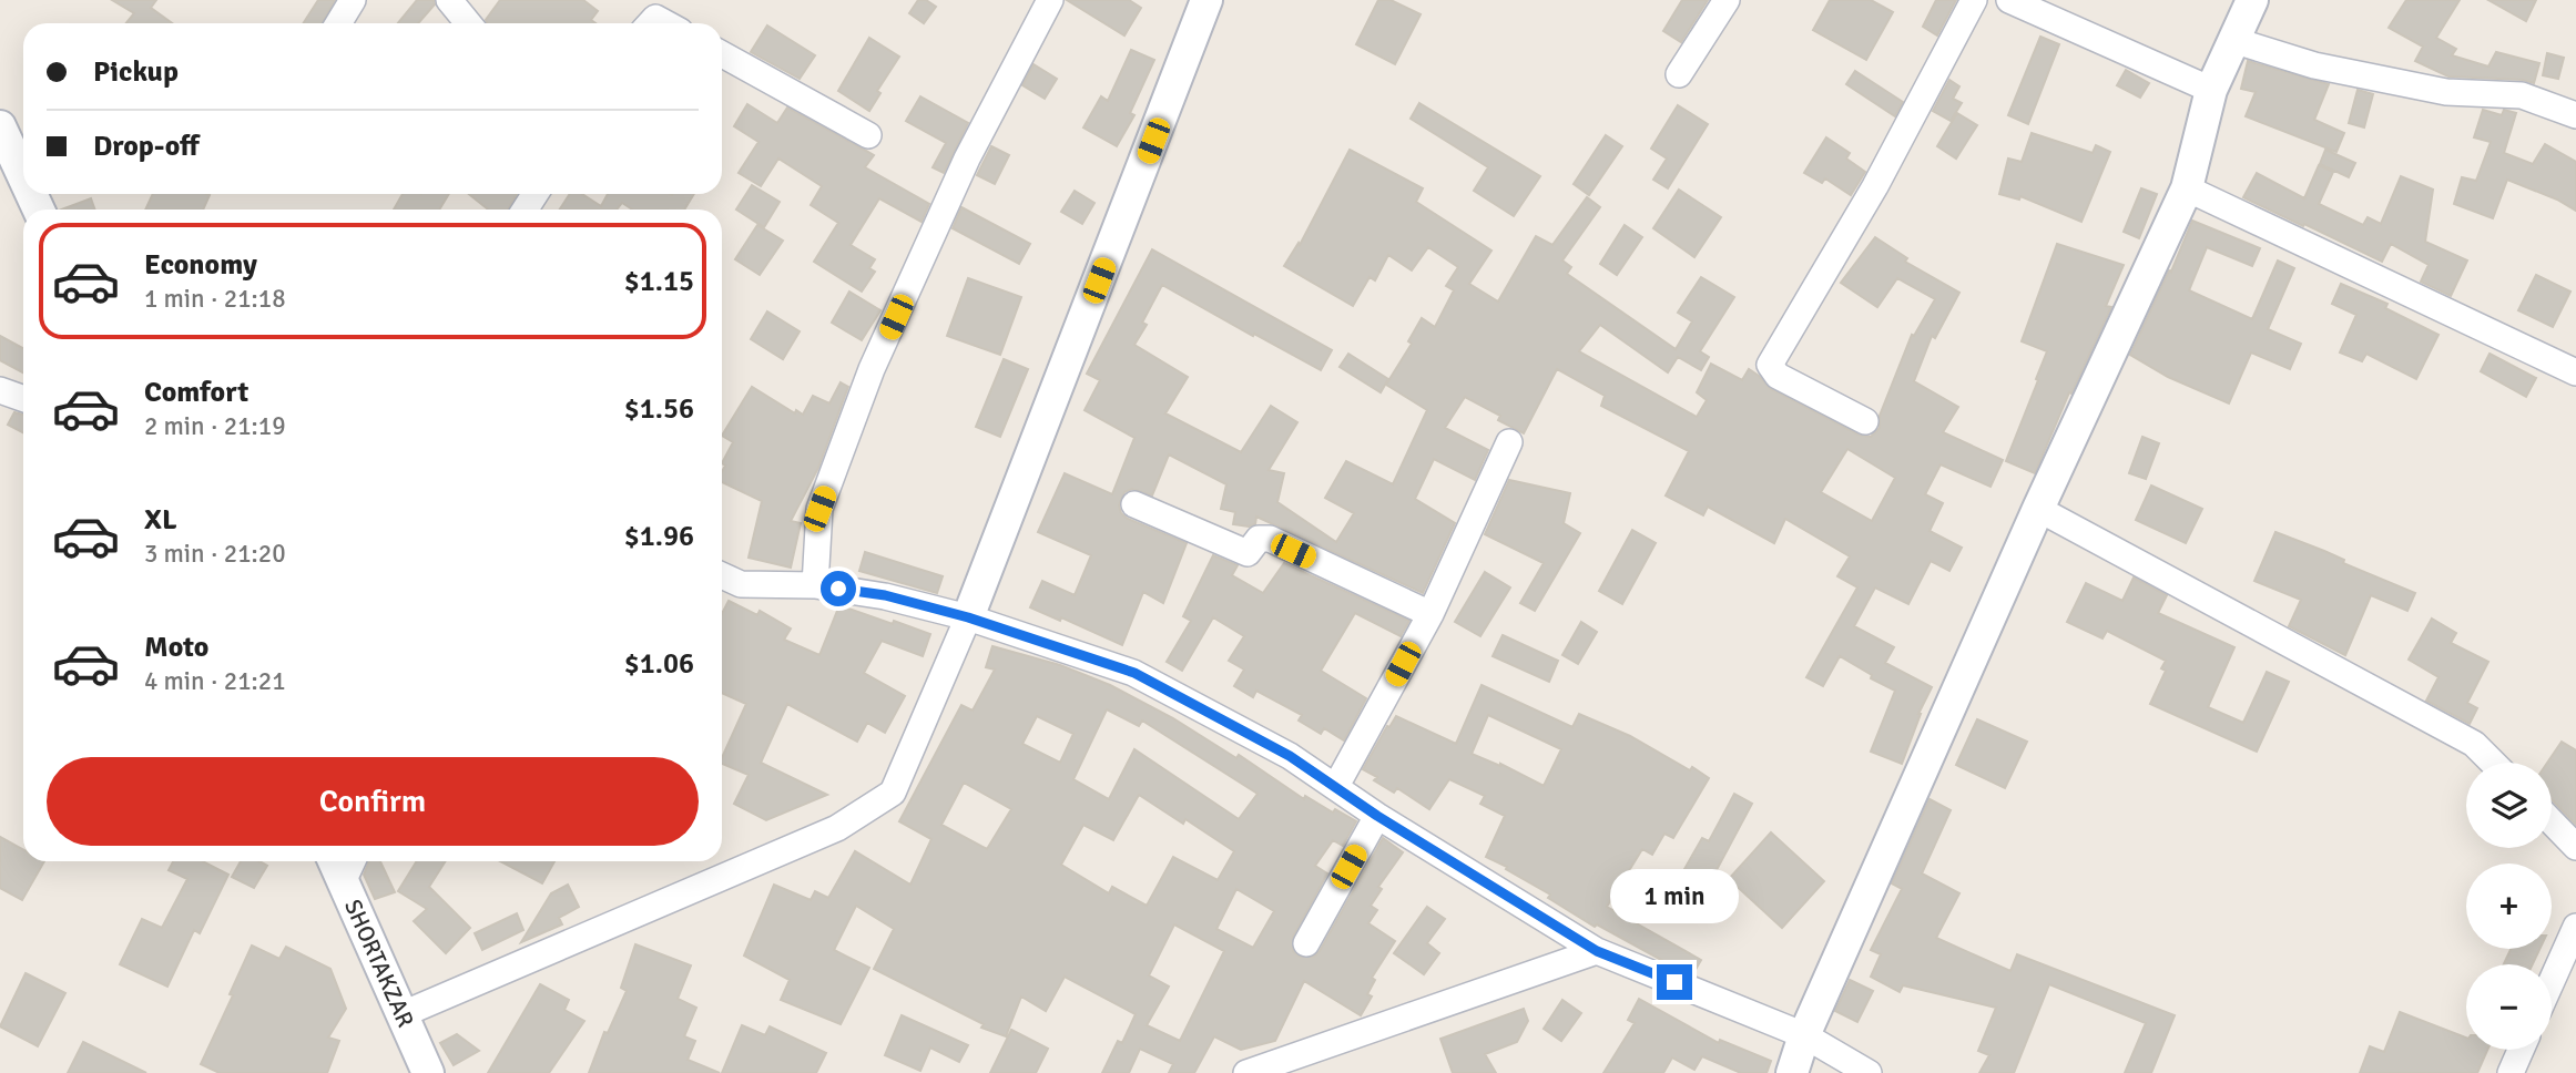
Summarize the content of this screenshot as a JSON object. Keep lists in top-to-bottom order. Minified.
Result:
{"streets":{"street":["SHORTAKZAR"]},"page":{"banner":["Pickup","Drop-off"],"list":[{"name":"Economy","note":"1 min · 21:18","value":"$1.15"},{"name":"Comfort","note":"2 min · 21:19","value":"$1.56"},{"name":"XL","note":"3 min · 21:20","value":"$1.96"},{"name":"Moto","note":"4 min · 21:21","value":"$1.06"}],"buttons":"Confirm","map_buttons":["+","−"],"bubble":"1 min"}}
